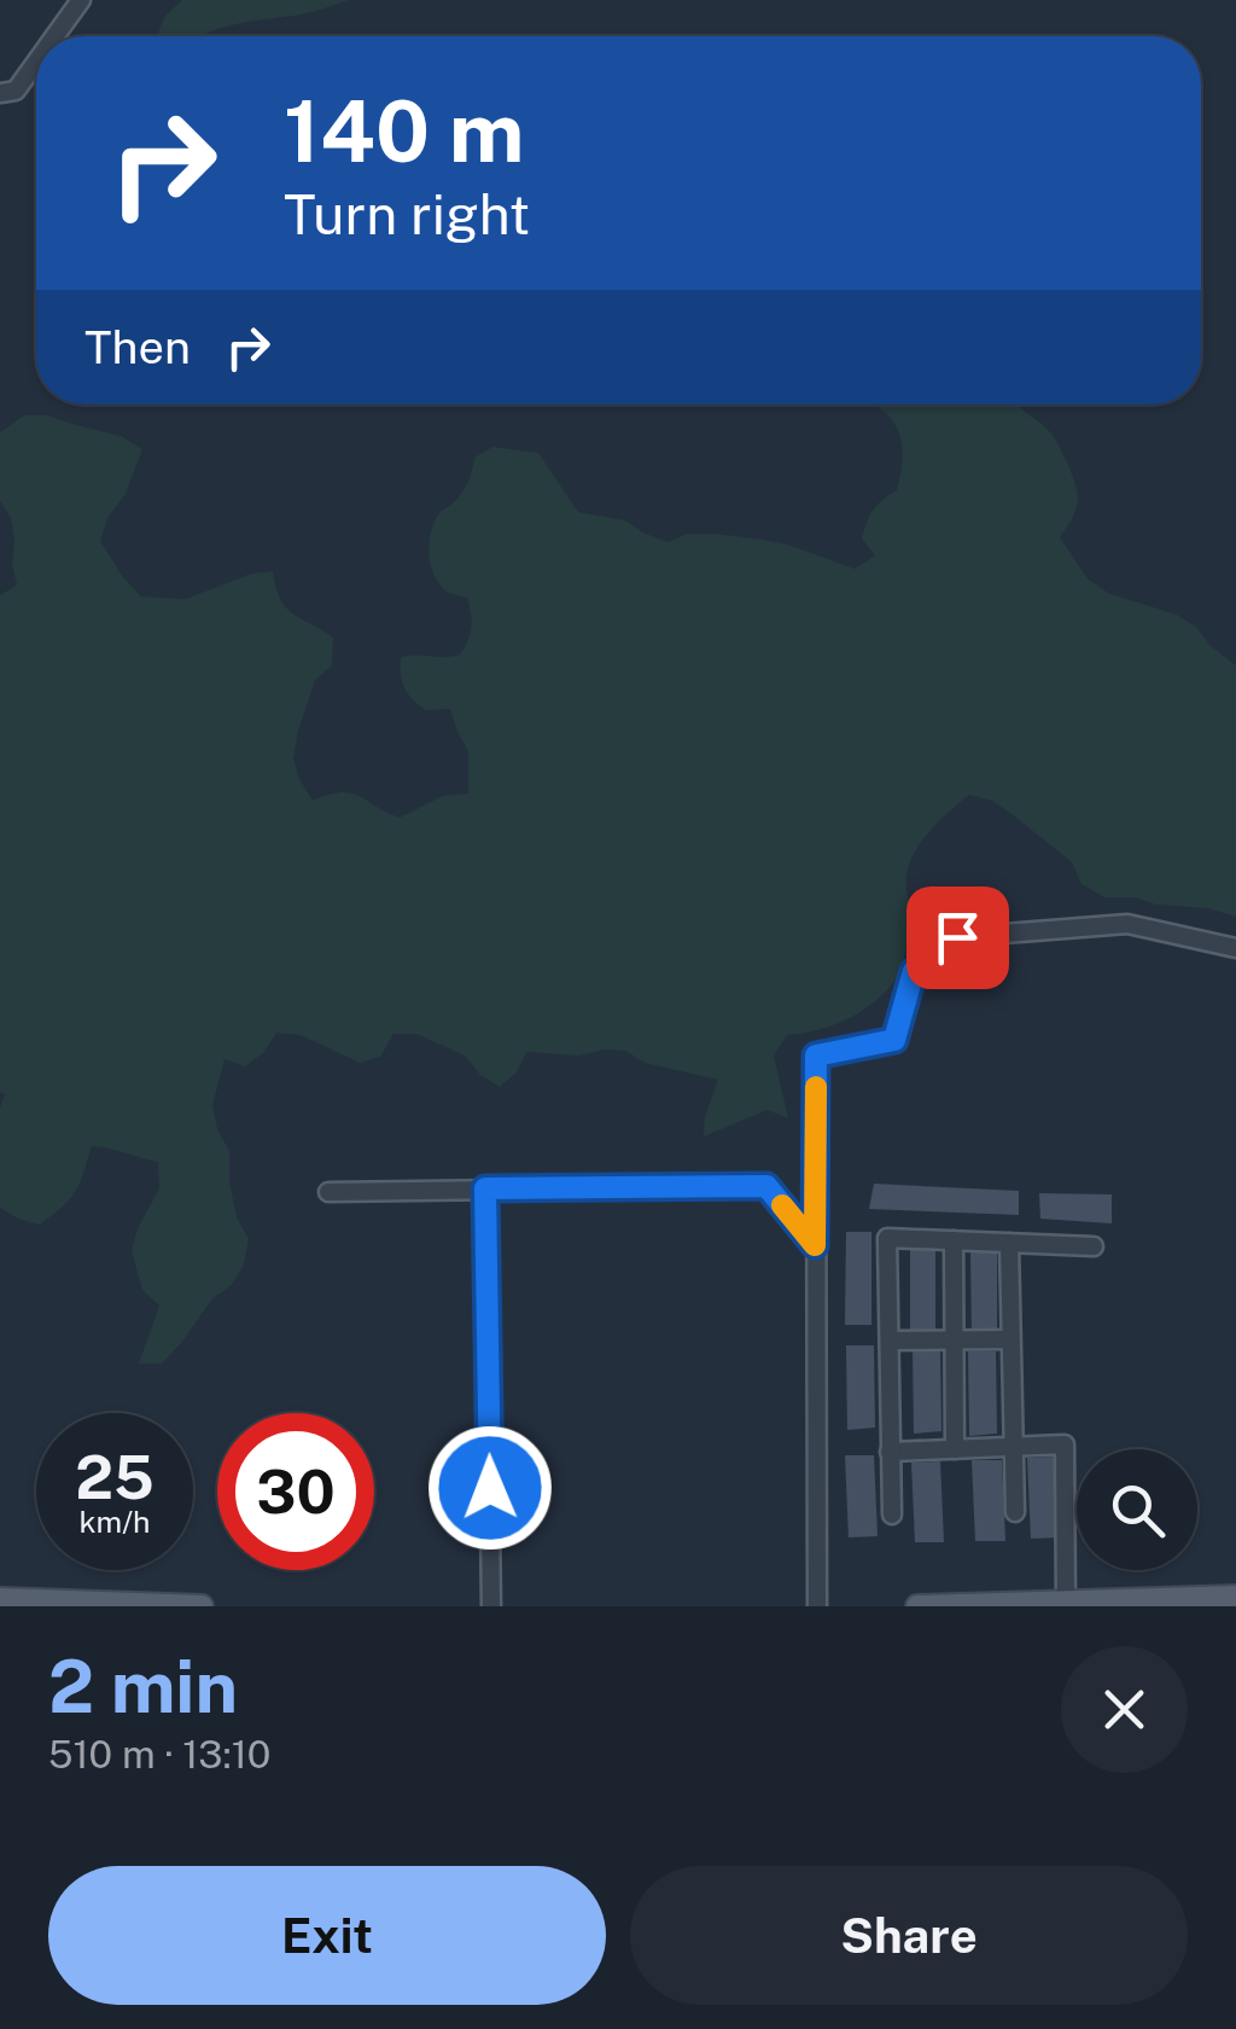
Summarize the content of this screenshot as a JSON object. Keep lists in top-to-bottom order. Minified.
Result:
{"page":{"turn":["140 m","Turn right"],"then":"Then","speed":"25 km/h","limit":"30","heading":["2 min","510 m · 13:10"],"buttons":["Exit","Share"]}}
